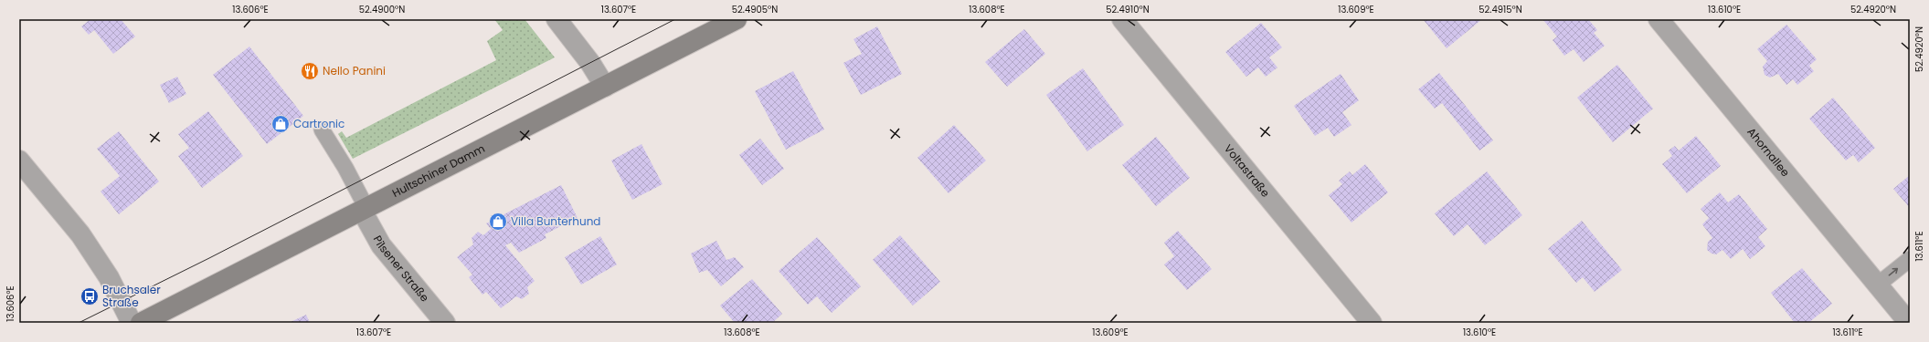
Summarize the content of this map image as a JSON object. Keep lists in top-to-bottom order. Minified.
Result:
{"streets":{"main road":["Hultschiner Damm"],"street":["Ahornallee","Voltastraße","Pilsener Straße"]},"crossings":[["Hultschiner Damm","Pilsener Straße"]],"places":{"restaurant":["Nello Panini"],"shop":["Cartronic","Villa Bunterhund"],"bus stop":["Bruchsaler Straße"]},"coordinates":["13.606°E","52.4900°N","13.607°E","52.4905°N","13.608°E","52.4910°N","13.609°E","52.4915°N","13.610°E","52.4920°N","13.611°E"]}
